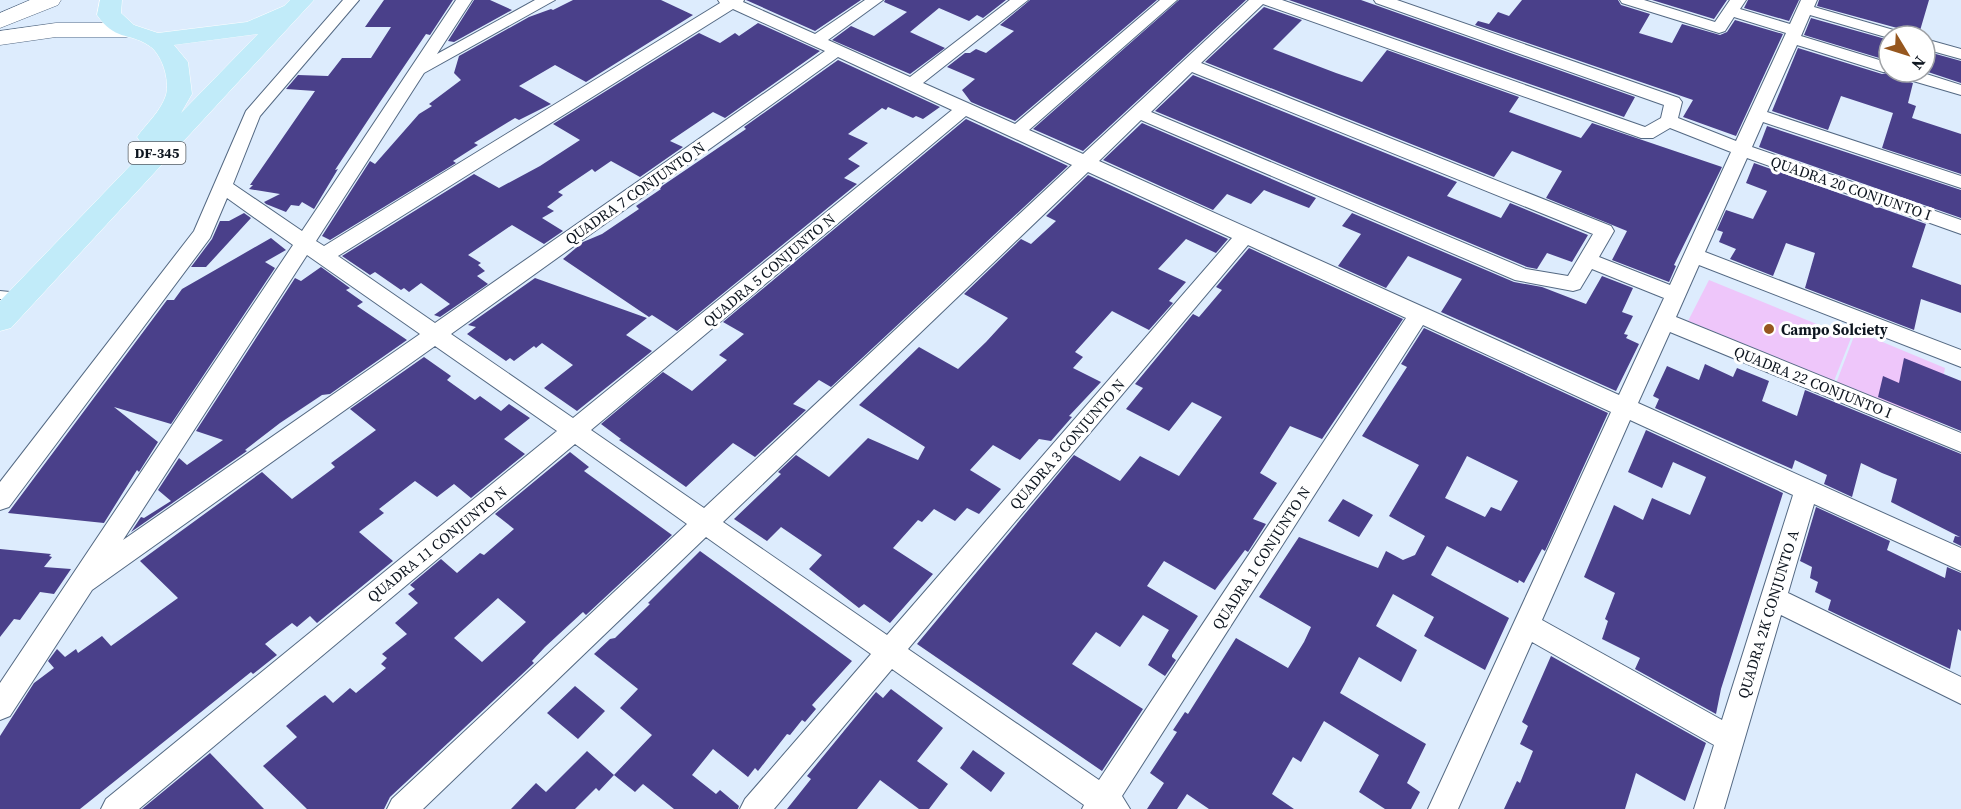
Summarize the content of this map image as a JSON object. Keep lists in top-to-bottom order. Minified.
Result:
{"streets":{"main road":["DF-345"],"street":["QUADRA 20 CONJUNTO I","QUADRA 7 CONJUNTO N","QUADRA 5 CONJUNTO N","QUADRA 22 CONJUNTO I","QUADRA 3 CONJUNTO N","QUADRA 11 CONJUNTO N","QUADRA 1 CONJUNTO N","QUADRA 2K CONJUNTO A"]},"crossings":[["QUADRA 5 CONJUNTO N","QUADRA 11 CONJUNTO N"]],"places":["Campo Solciety"],"north":"bottom right"}
